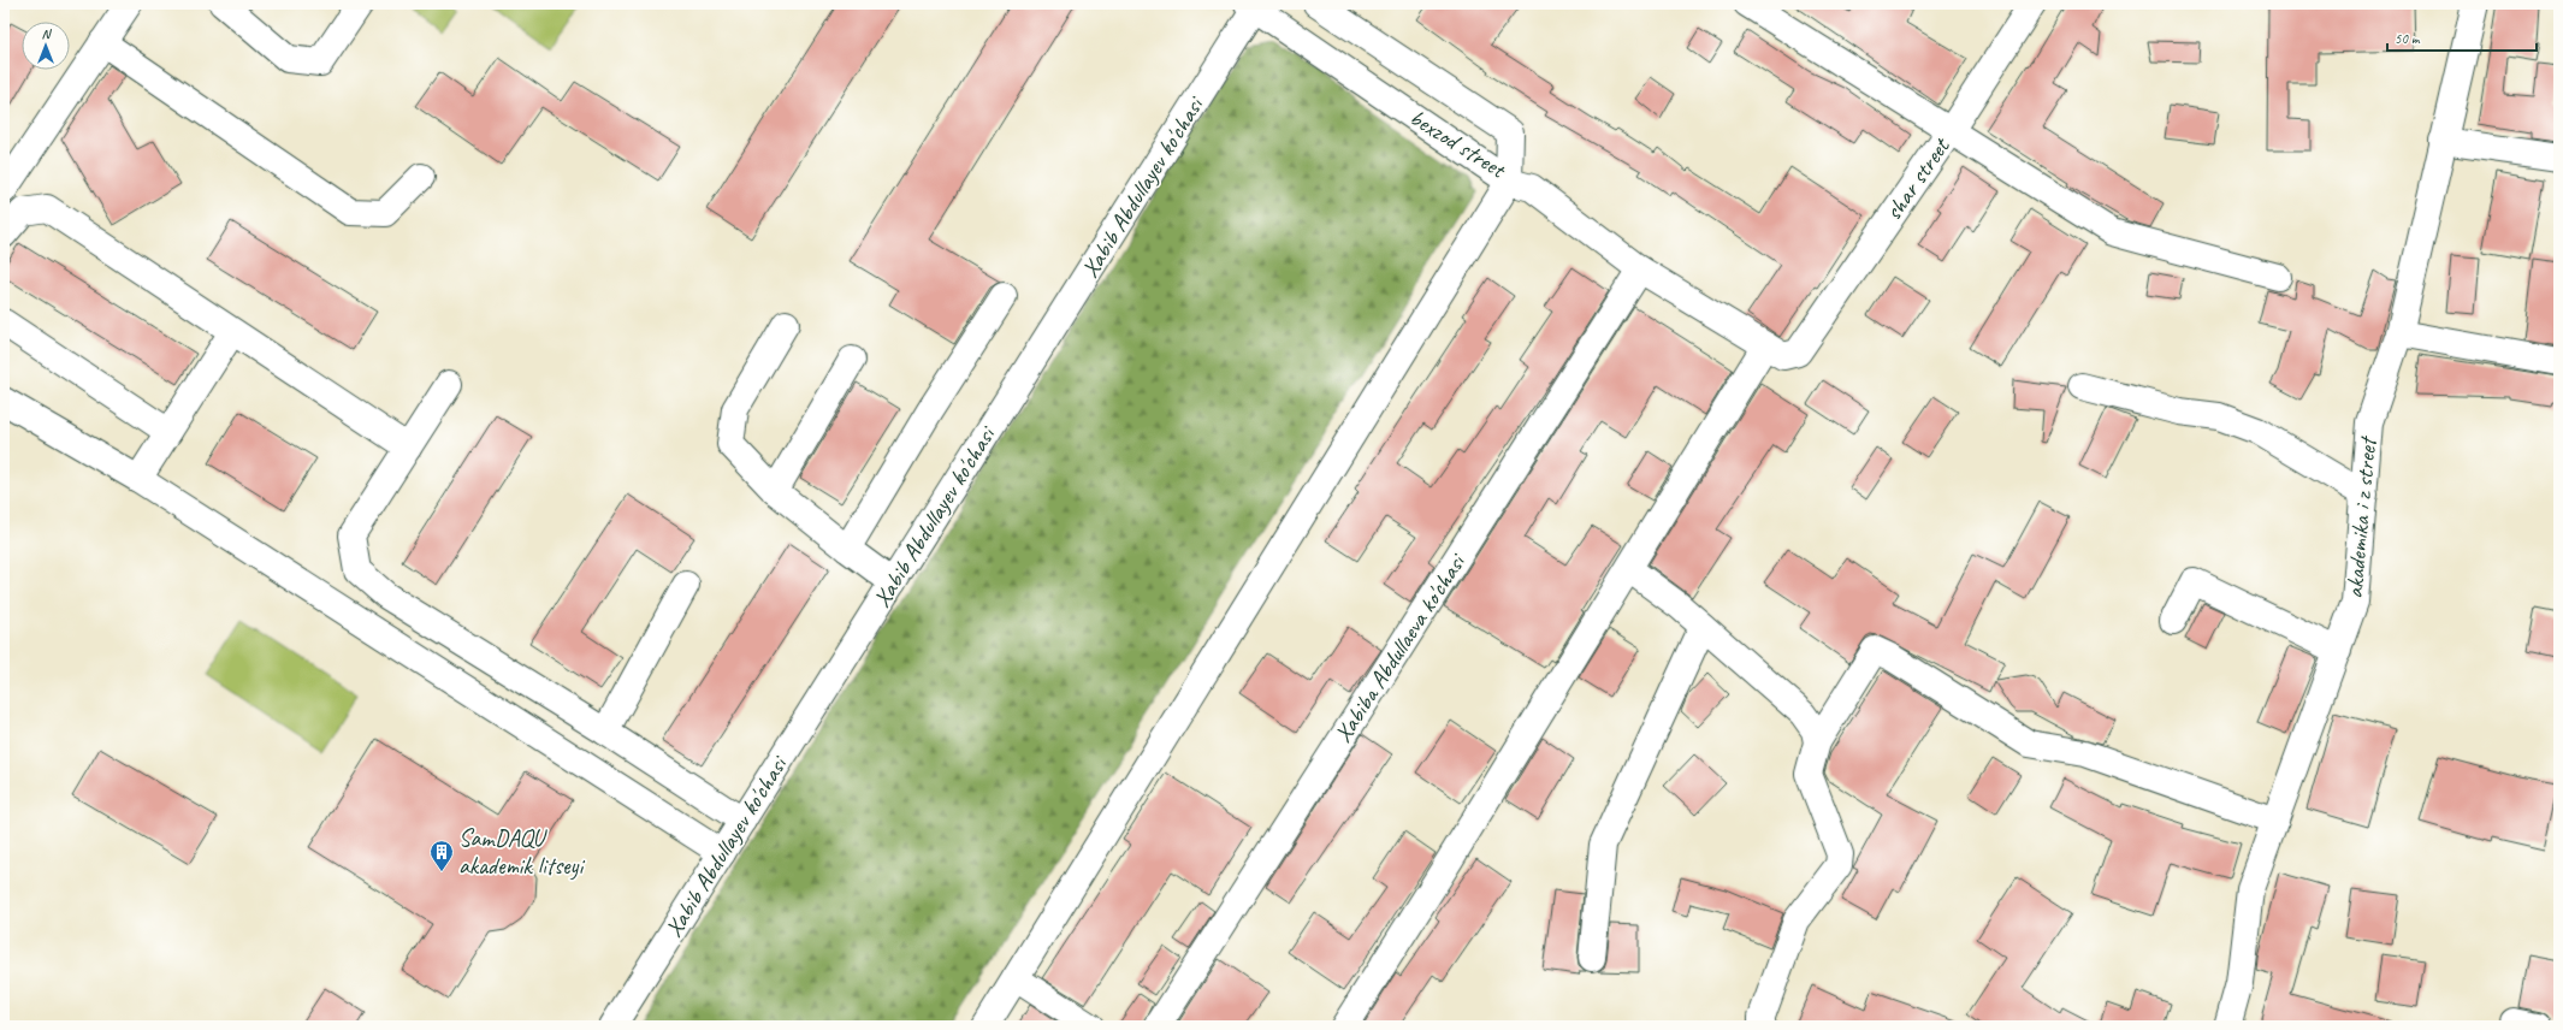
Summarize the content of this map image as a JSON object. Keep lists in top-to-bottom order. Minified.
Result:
{"streets":{"street":["bexzod street","shar street","Xabib Abdullayev ko'chasi","akademika i z street","Xabiba Abdullaeva ko'chasi"]},"crossings":[["bexzod street","shar street"],["bexzod street","Xabib Abdullayev ko'chasi"],["shar street","Xabiba Abdullaeva ko'chasi"]],"places":{"building":["SamDAQU akademik litseyi"]},"scale_bar":"50 m","north":"top"}
